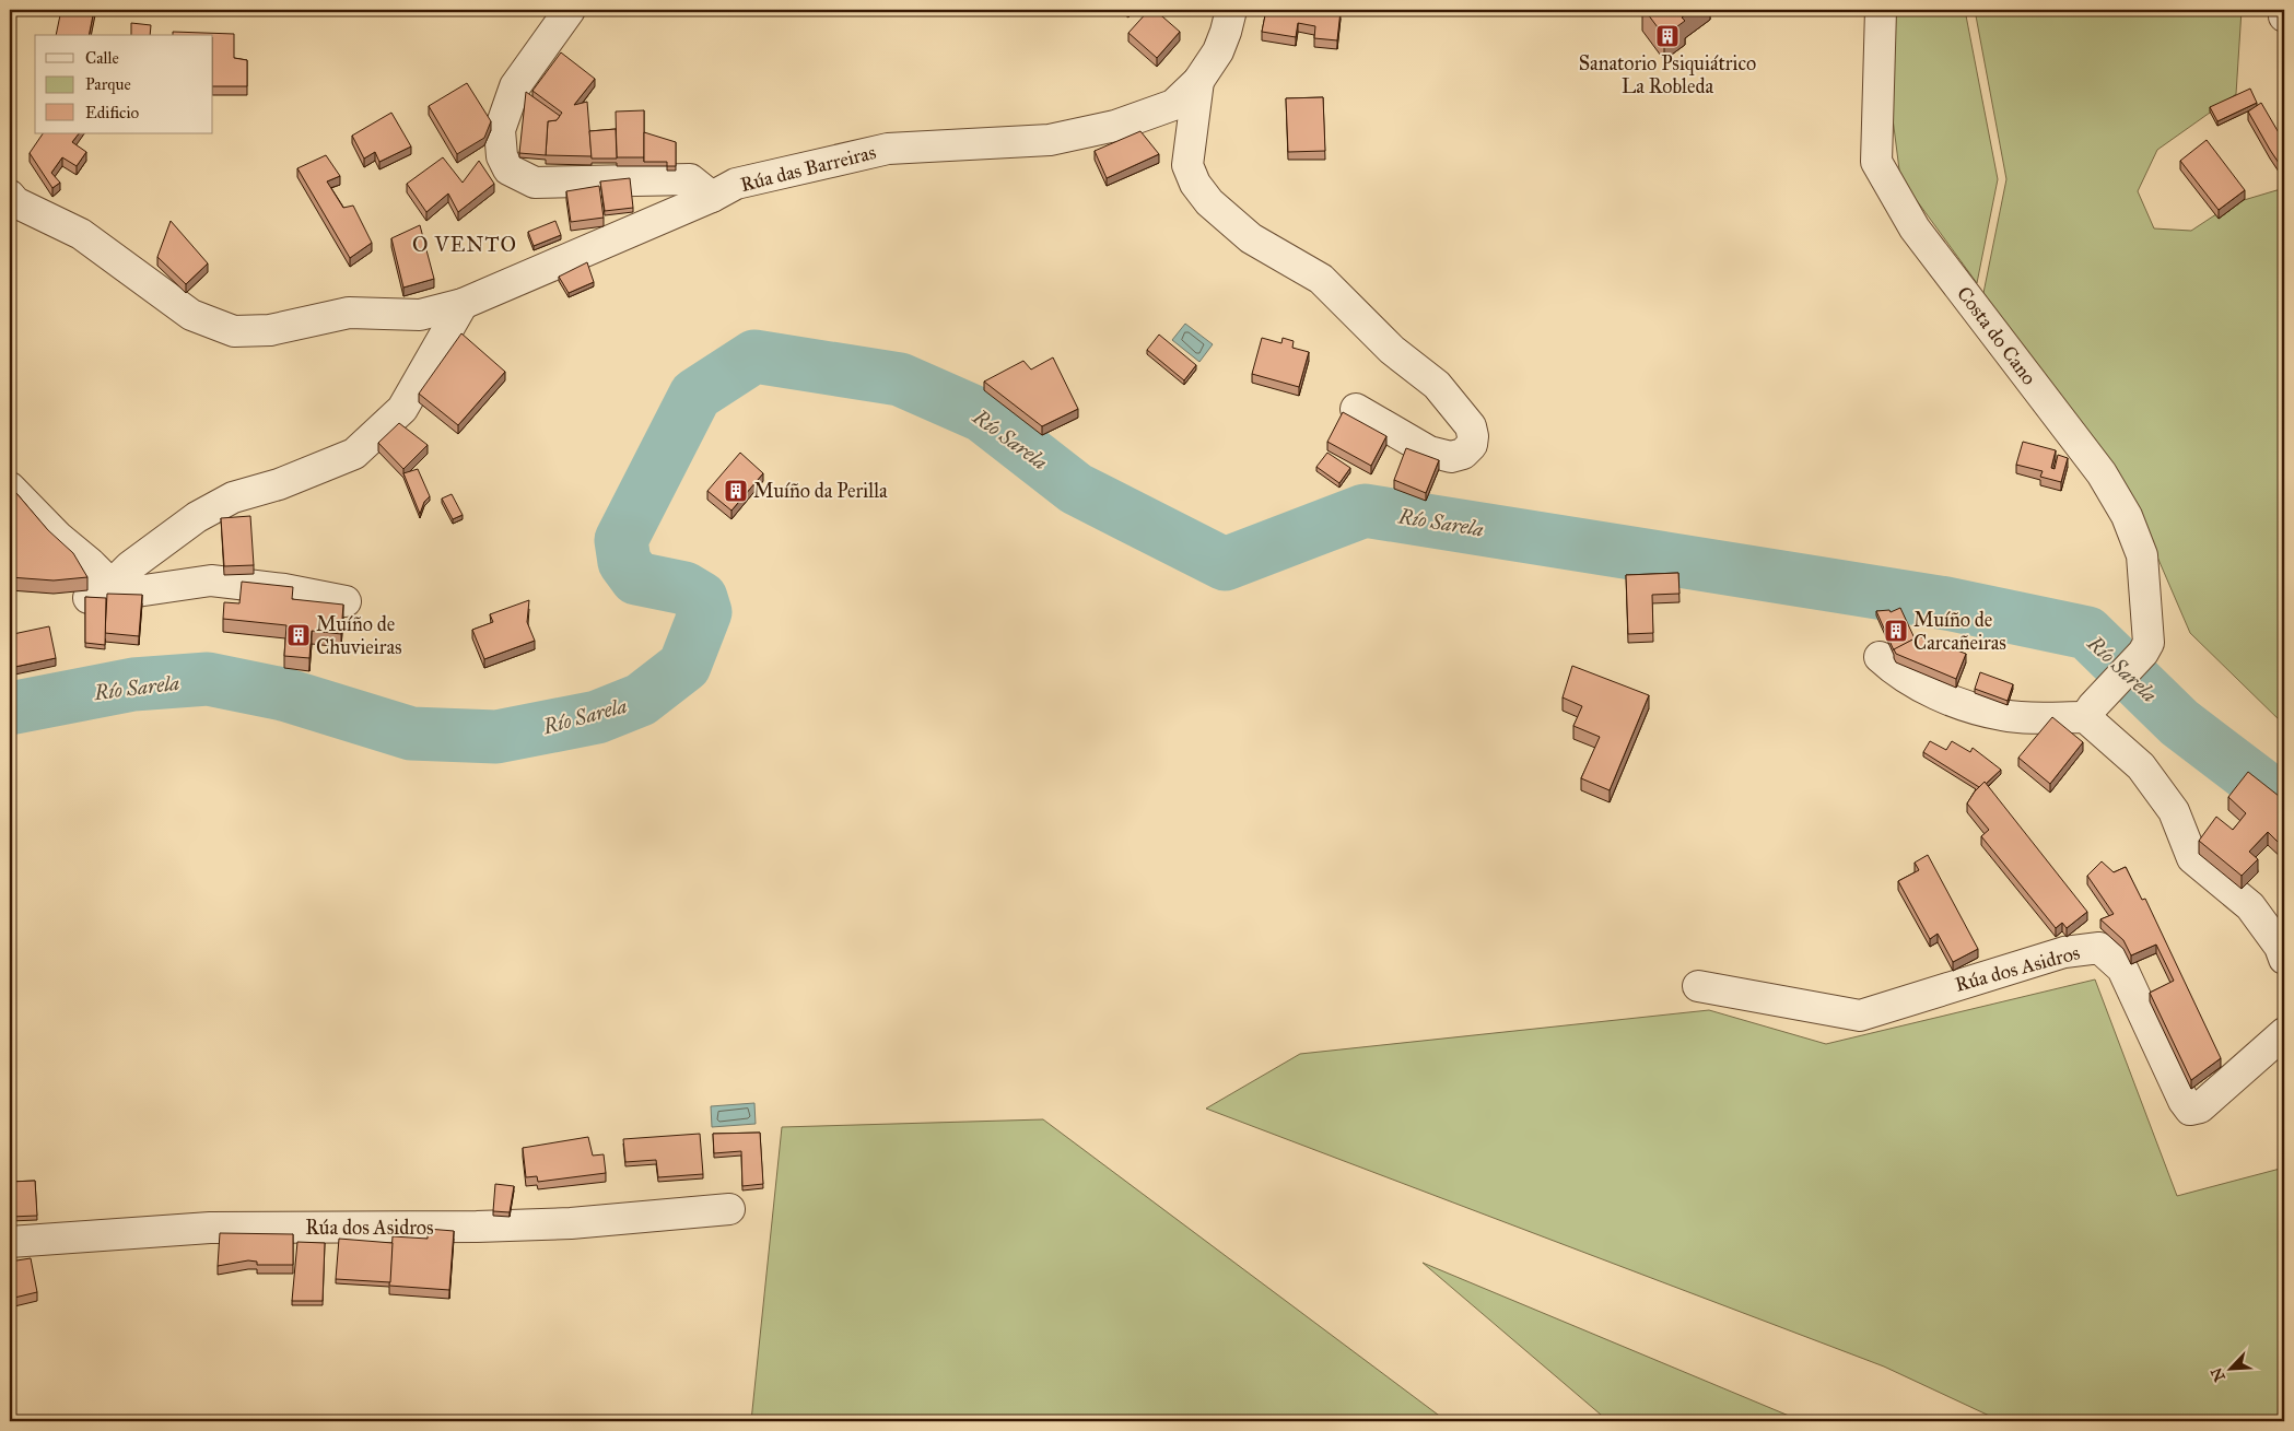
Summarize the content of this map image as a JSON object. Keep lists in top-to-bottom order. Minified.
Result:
{"streets":{"street":["Rúa das Barreiras","Costa do Cano","Rúa dos Asidros"]},"districts":["O VENTO"],"water":["Río Sarela"],"places":{"building":["Sanatorio Psiquiátrico La Robleda","Muíño da Perilla","Muíño de Carcañeiras","Muíño de Chuvieiras"]},"legend":["Calle","Parque","Edificio"],"north":"bottom left"}
